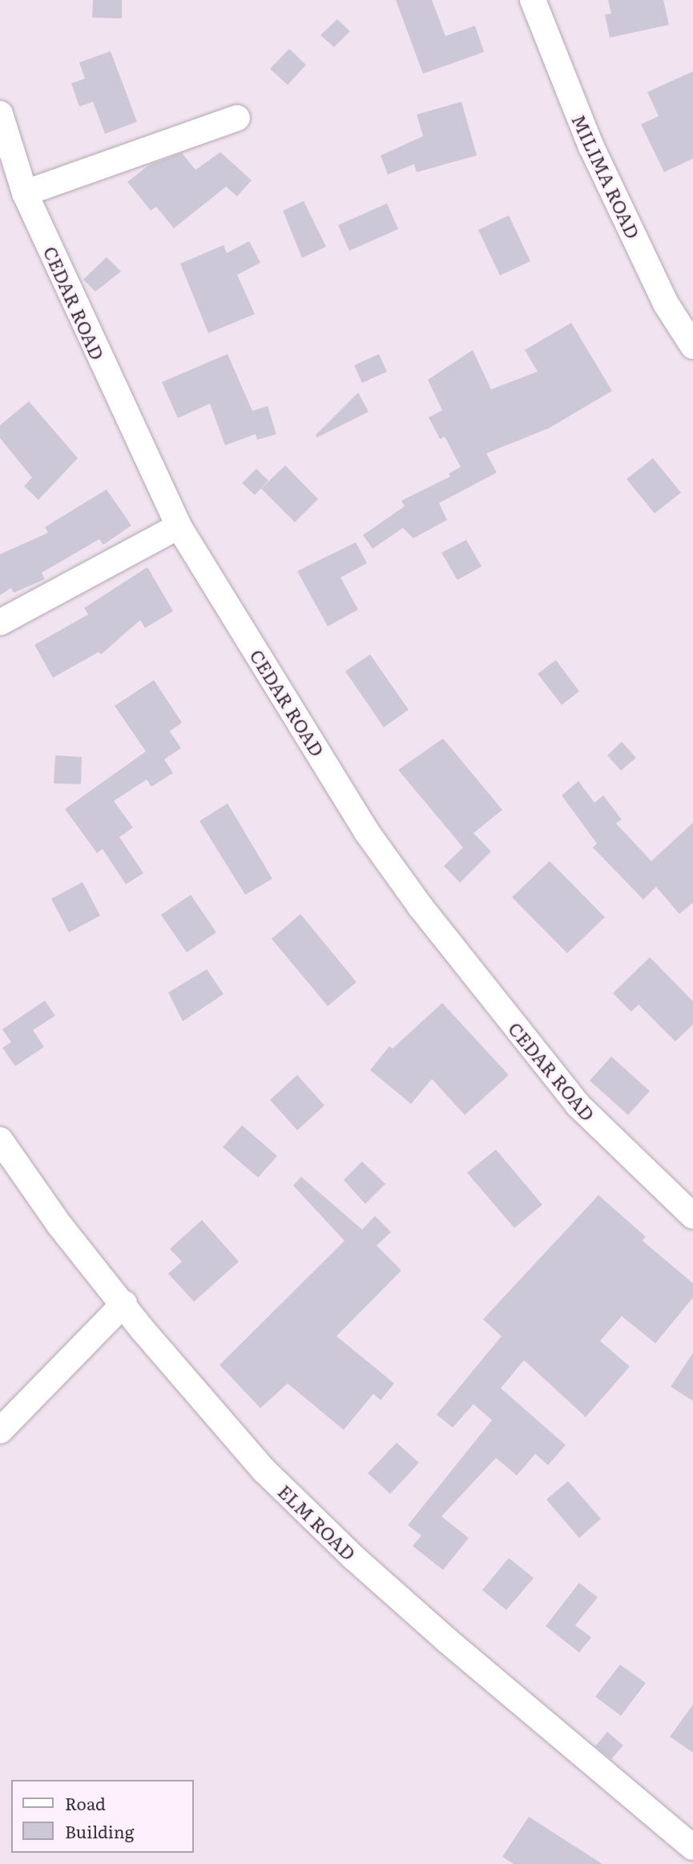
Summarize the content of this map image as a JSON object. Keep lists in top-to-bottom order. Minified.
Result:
{"streets":{"street":["MILIMA ROAD","CEDAR ROAD","ELM ROAD"]},"legend":["Road","Building"]}
